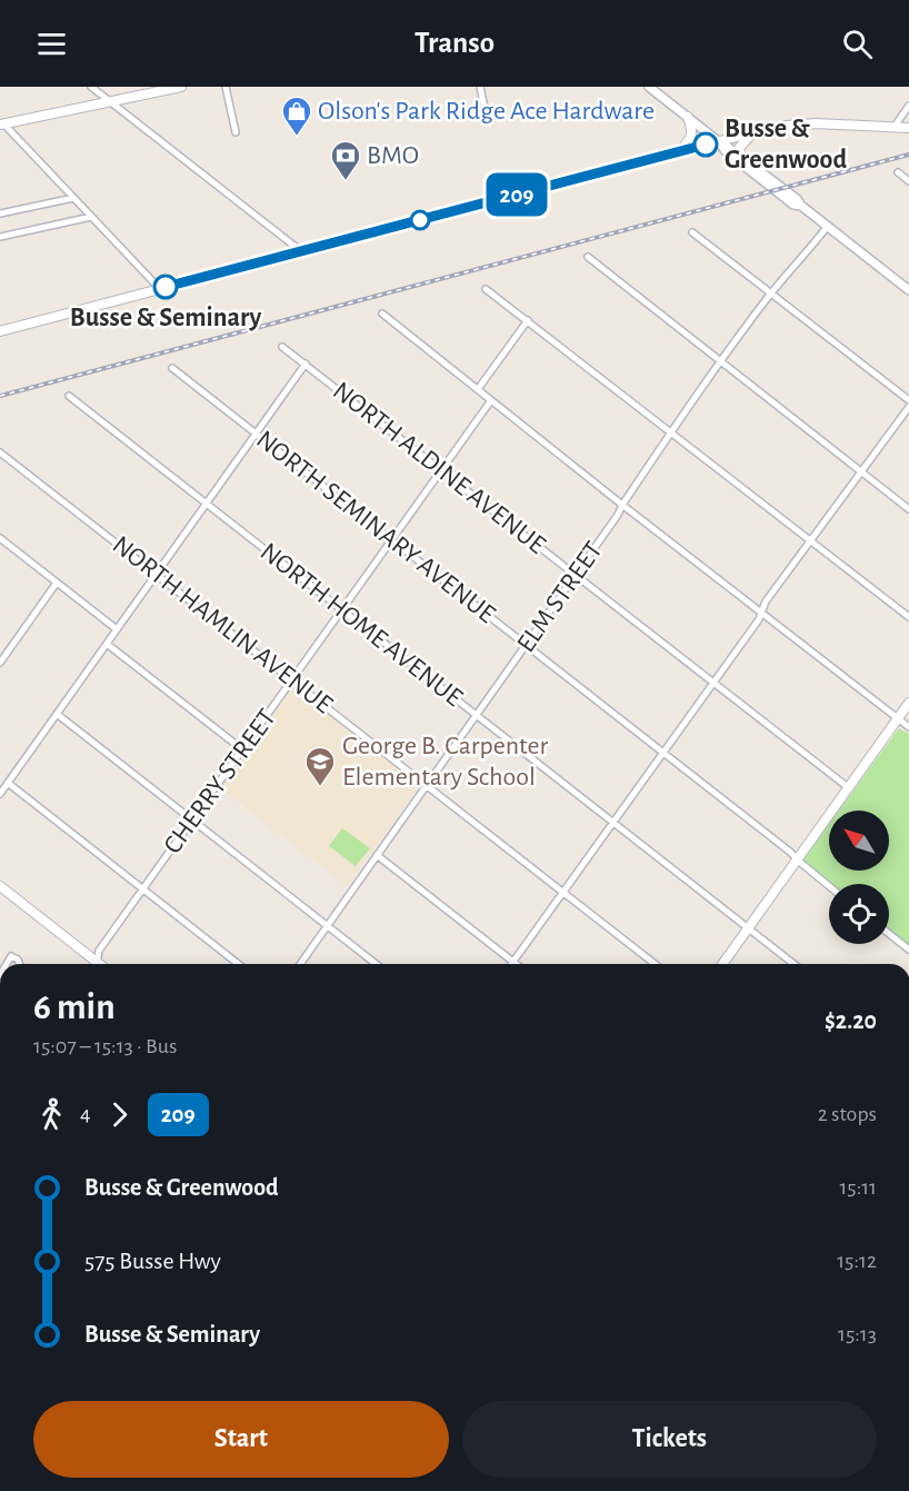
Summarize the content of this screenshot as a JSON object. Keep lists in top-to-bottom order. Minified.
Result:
{"streets":{"street":["NORTH ALDINE AVENUE","NORTH SEMINARY AVENUE","ELM STREET","NORTH HAMLIN AVENUE","NORTH HOME AVENUE","CHERRY STREET"]},"crossings":[["NORTH ALDINE AVENUE","ELM STREET"],["NORTH ALDINE AVENUE","CHERRY STREET"],["NORTH SEMINARY AVENUE","ELM STREET"],["NORTH SEMINARY AVENUE","CHERRY STREET"],["ELM STREET","NORTH HAMLIN AVENUE"],["ELM STREET","NORTH HOME AVENUE"],["NORTH HAMLIN AVENUE","CHERRY STREET"],["NORTH HOME AVENUE","CHERRY STREET"]],"places":{"shop":["Olson's Park Ridge Ace Hardware"],"other":["Busse & Greenwood","Busse & Seminary"],"bank":["BMO"],"school or university":["George B. Carpenter Elementary School"]},"lines":["bus line 209"],"north":"top left","page":{"header":"Transo","on_map":"209","heading":["6 min","15:07 – 15:13 · Bus","$2.20"],"legs":["4","209","2 stops"],"list":[{"name":"Busse & Greenwood","value":"15:11"},{"name":"575 Busse Hwy","value":"15:12"},{"name":"Busse & Seminary","value":"15:13"}],"buttons":["Start","Tickets"]}}
